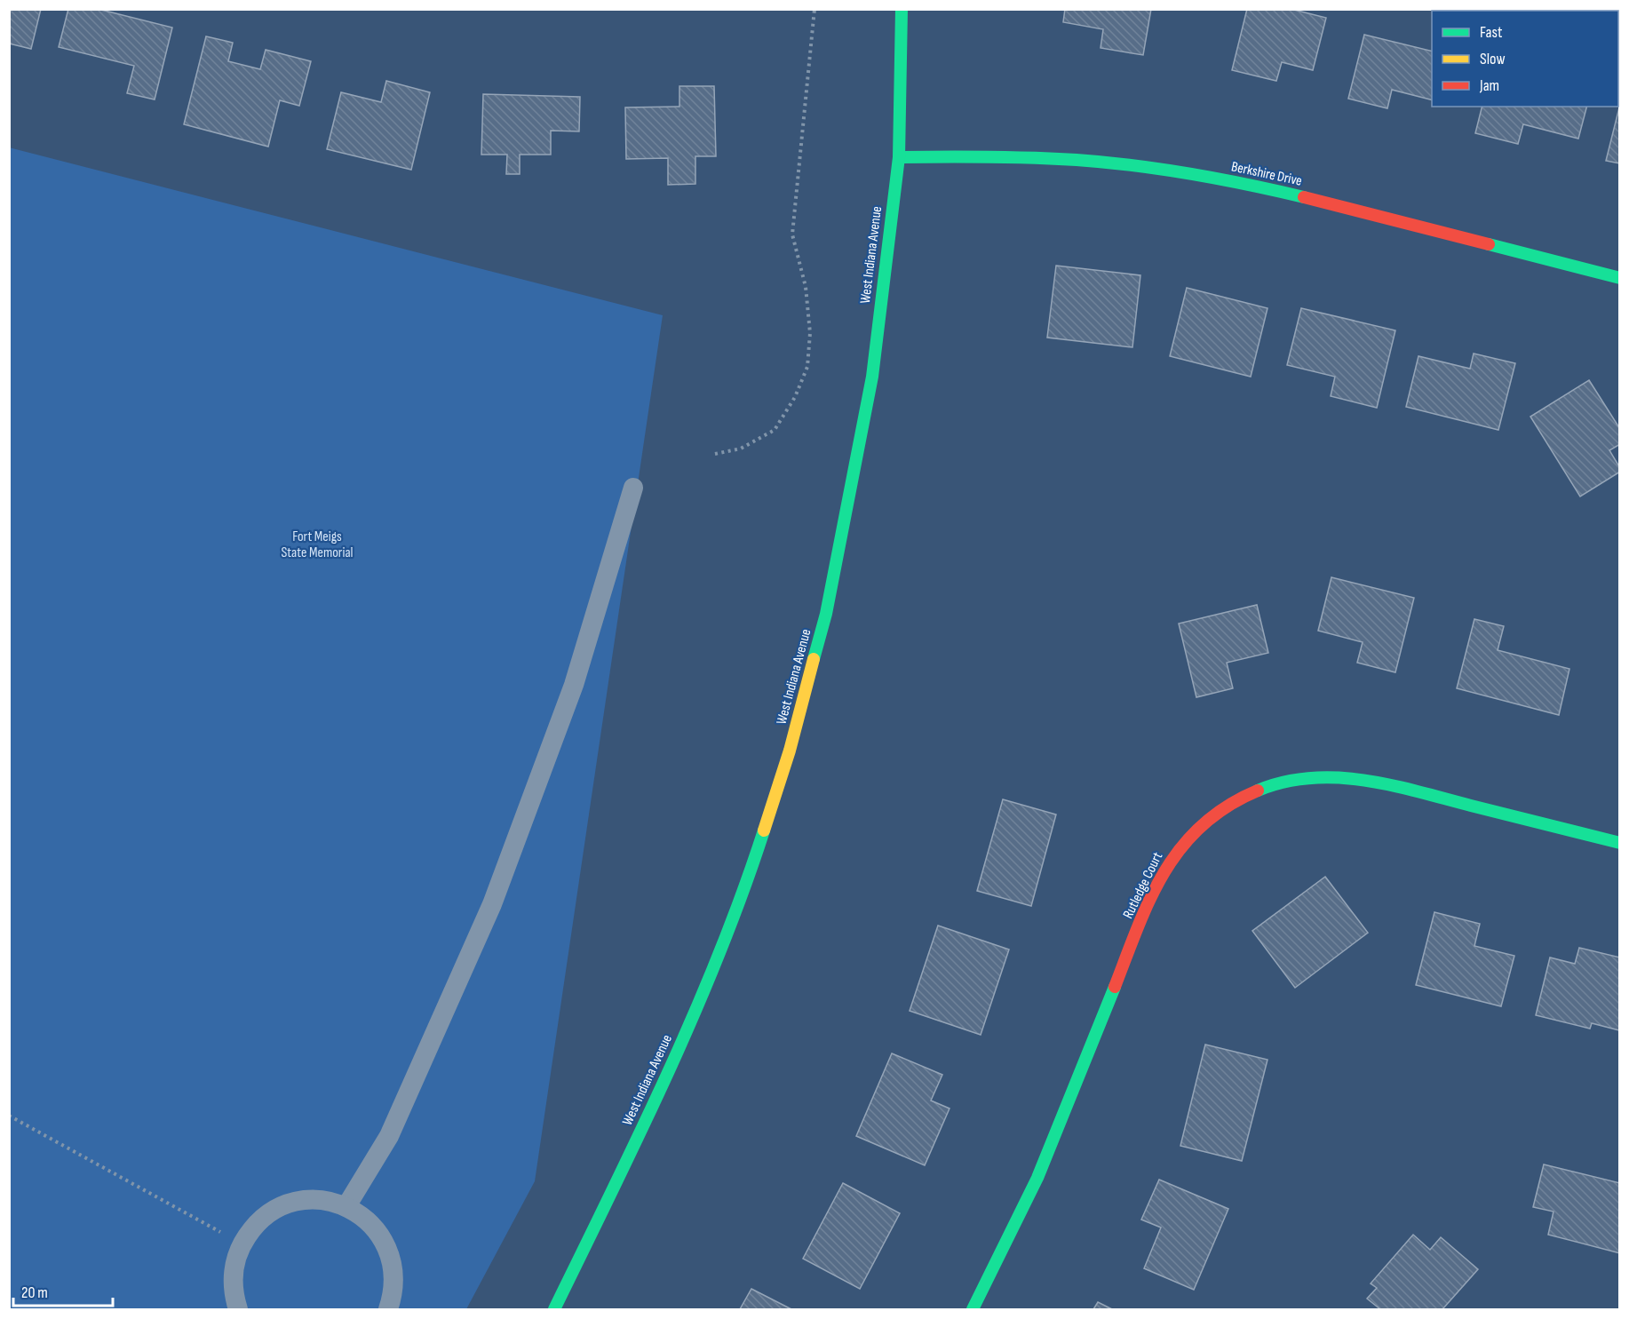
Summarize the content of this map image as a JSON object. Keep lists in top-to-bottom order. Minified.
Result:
{"streets":{"street":["Berkshire Drive","West Indiana Avenue","Rutledge Court"]},"crossings":[["Berkshire Drive","West Indiana Avenue"]],"parks":["Fort Meigs State Memorial"],"legend":["Fast","Slow","Jam"],"scale_bar":"20 m"}
